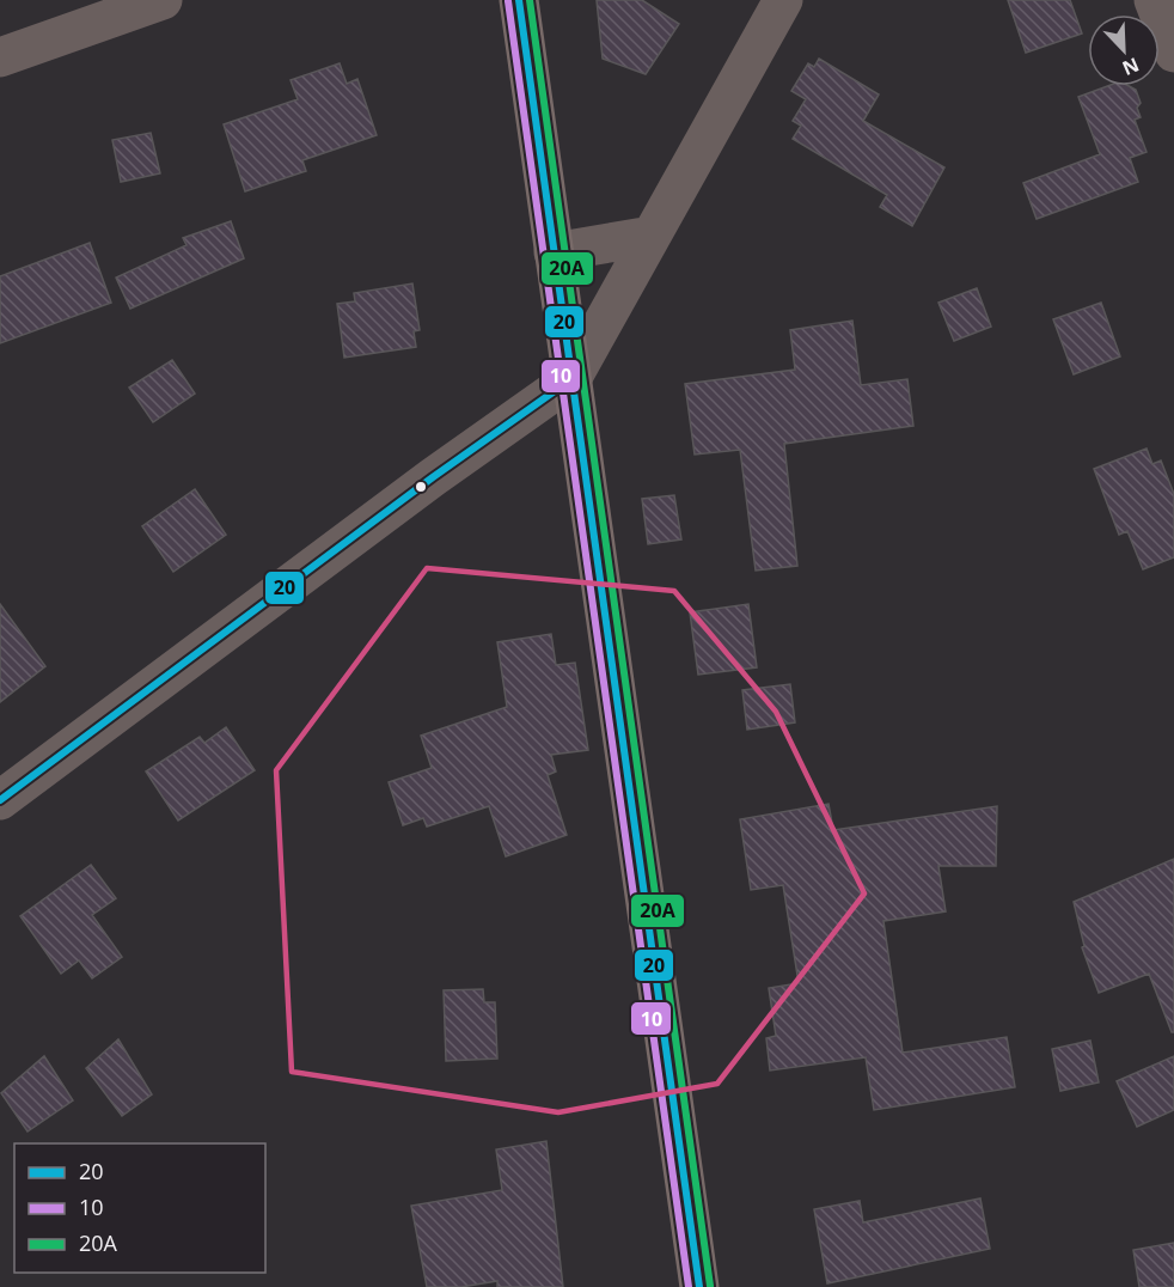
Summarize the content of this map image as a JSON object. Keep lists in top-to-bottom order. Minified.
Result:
{"lines":["transit line 20","transit line 20A","transit line 10"],"legend":["20","10","20A"],"north":"bottom right"}
